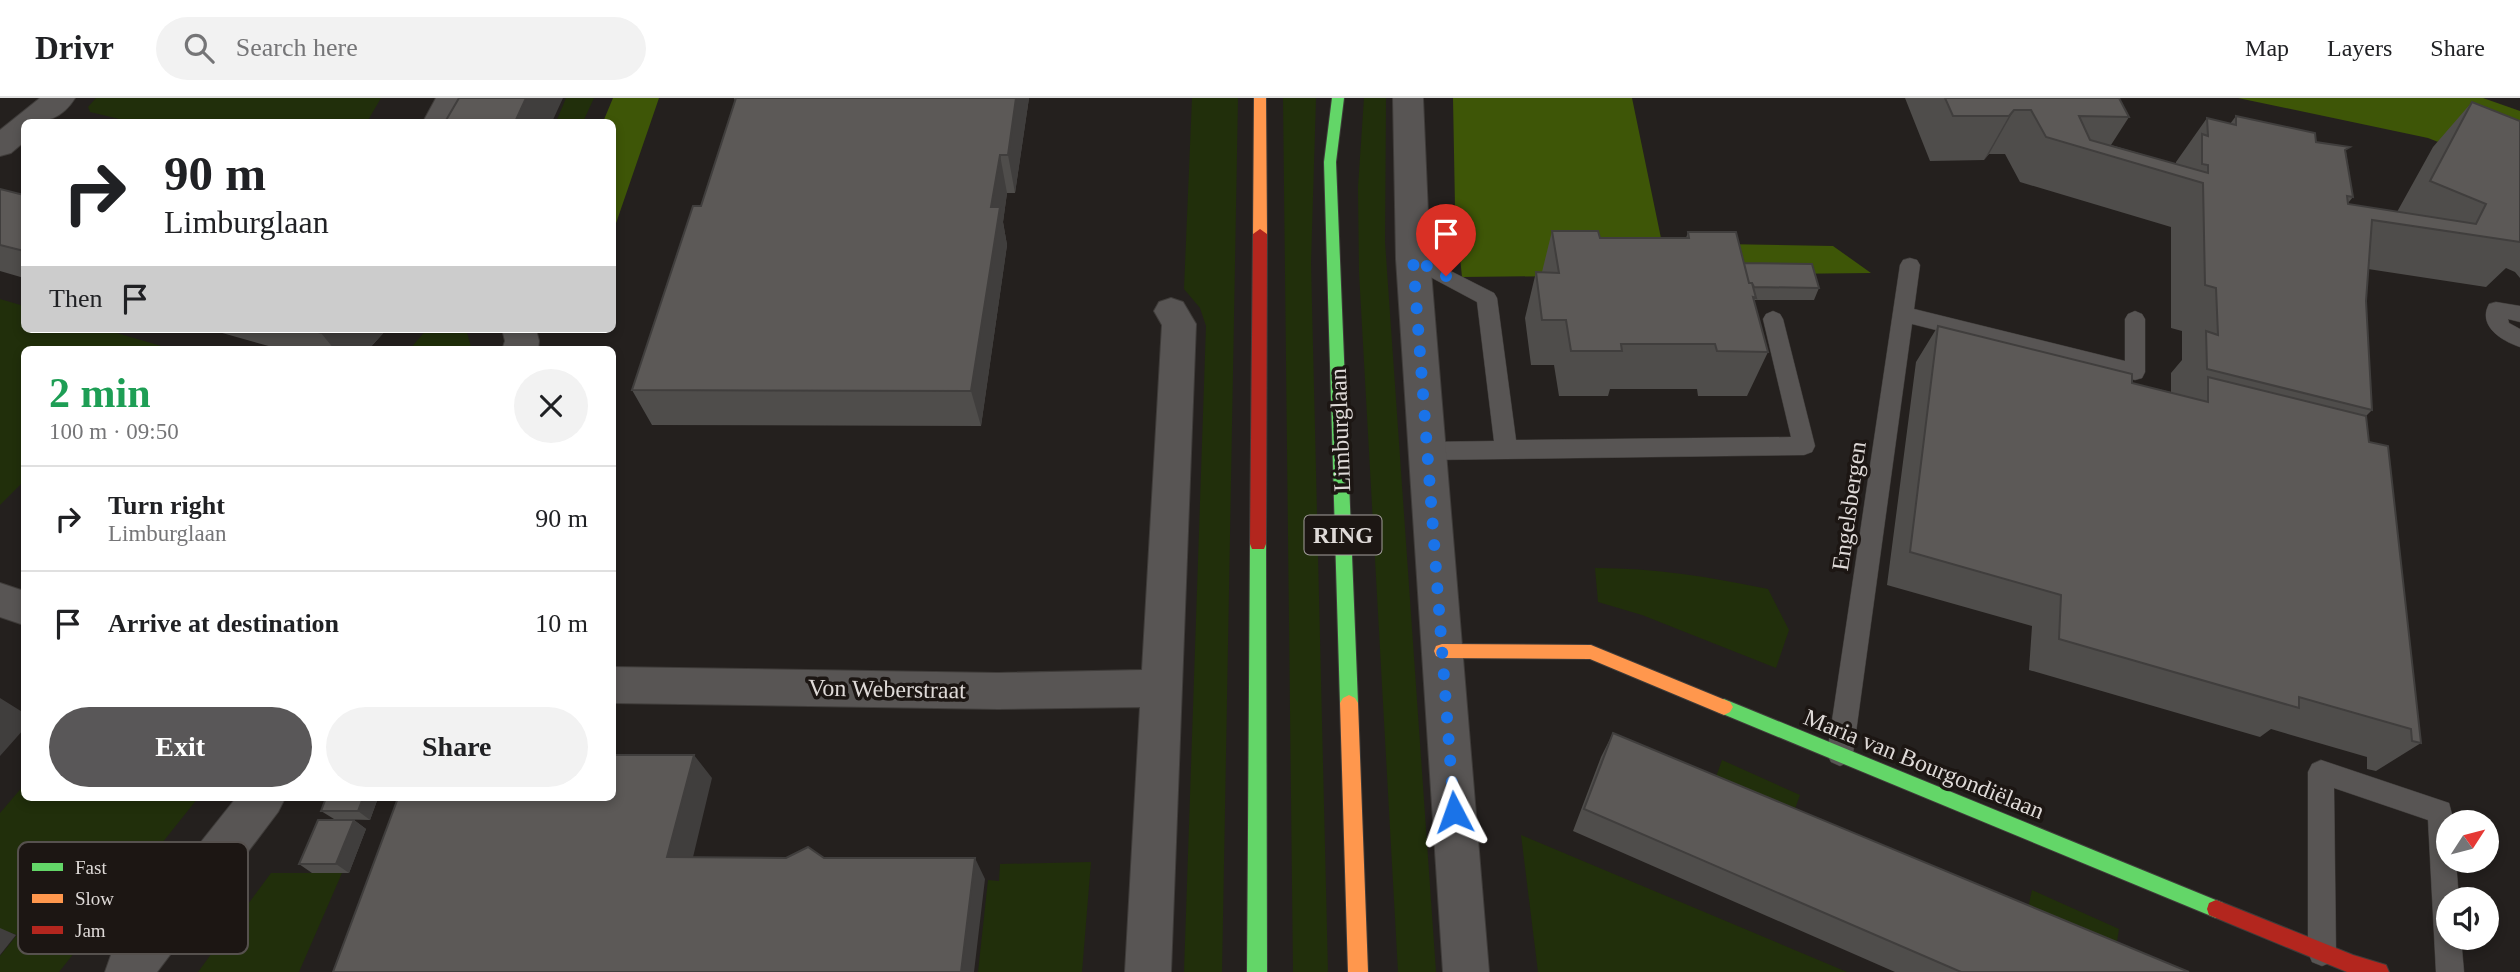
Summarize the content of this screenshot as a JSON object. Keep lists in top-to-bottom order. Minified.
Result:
{"streets":{"main road":["Limburglaan","RING","Maria van Bourgondiëlaan"],"street":["Von Weberstraat"],"lane":["Engelsbergen"]},"crossings":[["Engelsbergen","Maria van Bourgondiëlaan"]],"legend":["Fast","Slow","Jam"],"north":"top right","page":{"header":"Drivr","search":"Search here","nav":["Map","Layers","Share"],"turn":["90 m","Limburglaan"],"then":"Then","heading":["2 min","100 m · 09:50"],"list":[{"name":"Turn right","note":"Limburglaan","value":"90 m"},{"name":"Arrive at destination","value":"10 m"}],"buttons":["Exit","Share"]}}
